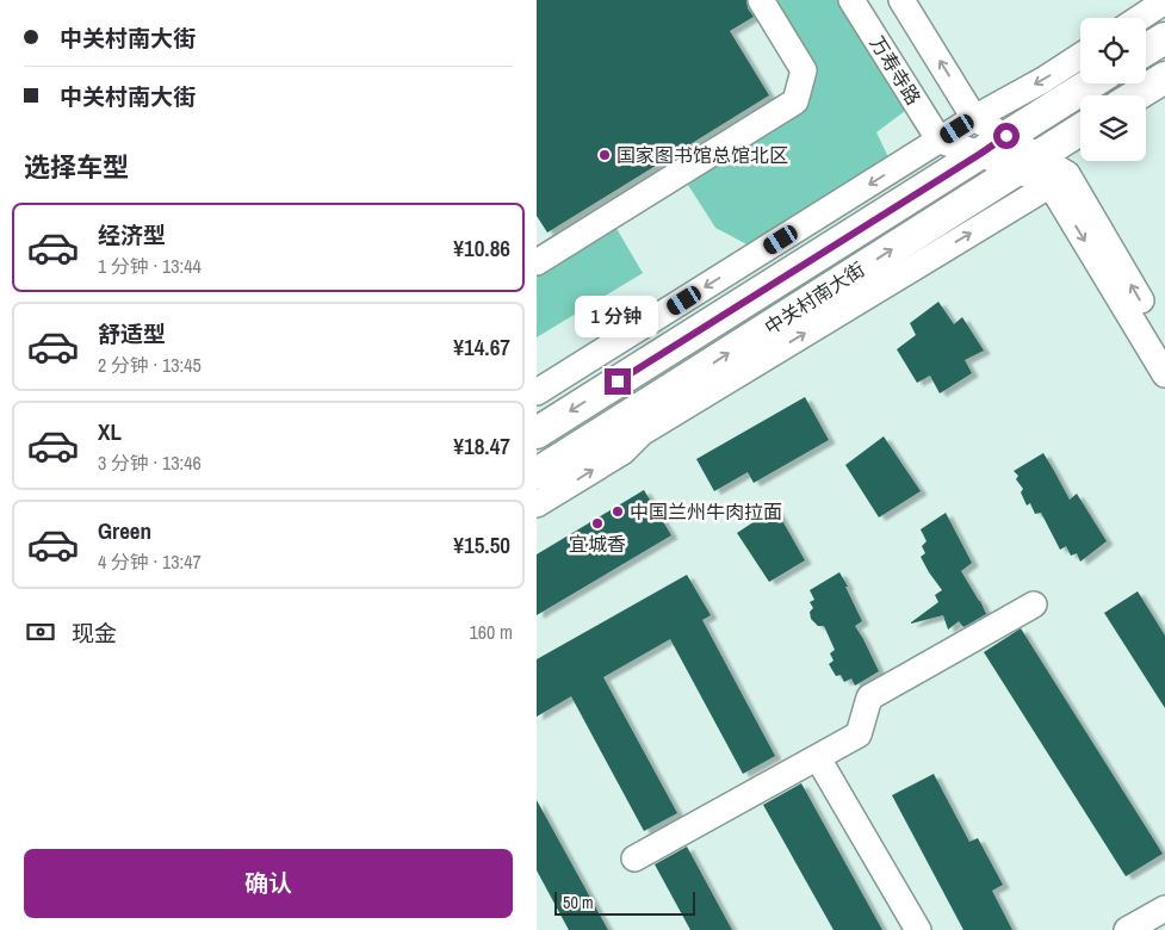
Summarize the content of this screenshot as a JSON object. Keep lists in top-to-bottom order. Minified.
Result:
{"streets":{"main road":["中关村南大街"],"street":["万寿寺路"]},"places":["国家图书馆总馆北区","中国兰州牛肉拉面","宜城香"],"scale_bar":"50 m","page":{"banner":["中关村南大街","中关村南大街"],"heading":"选择车型","list":[{"name":"经济型","note":"1 分钟 · 13:44","value":"¥10.86"},{"name":"舒适型","note":"2 分钟 · 13:45","value":"¥14.67"},{"name":"XL","note":"3 分钟 · 13:46","value":"¥18.47"},{"name":"Green","note":"4 分钟 · 13:47","value":"¥15.50"}],"bubble":"1 分钟","pay":["现金","160 m"],"buttons":"确认","scale":"50 m"}}
